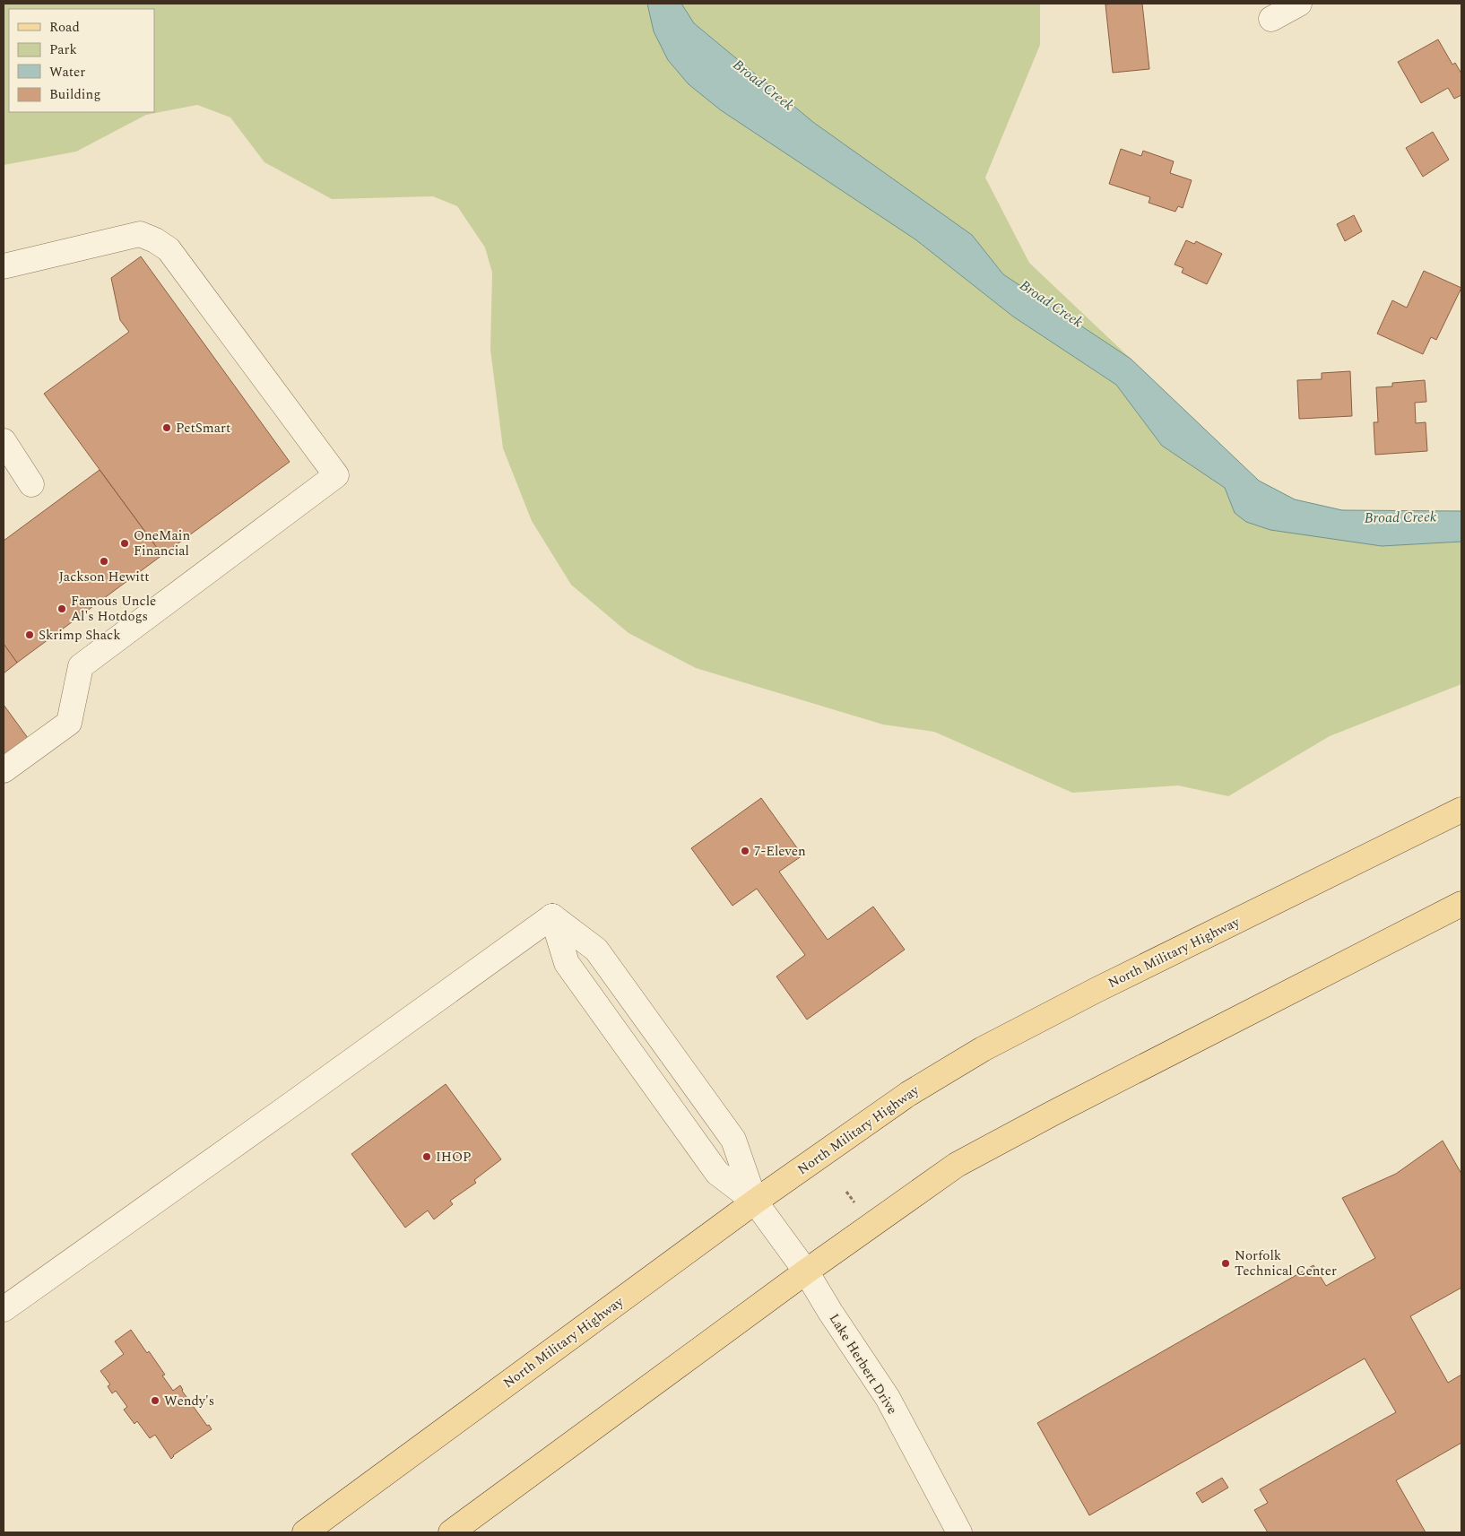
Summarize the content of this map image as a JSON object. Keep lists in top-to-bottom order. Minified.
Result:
{"streets":{"main road":["North Military Highway"],"street":["Lake Herbert Drive"]},"crossings":[["North Military Highway","Lake Herbert Drive"]],"water":["Broad Creek"],"places":["PetSmart","OneMain Financial","Jackson Hewitt","Famous Uncle Al's Hotdogs","Skrimp Shack","7-Eleven","IHOP","Norfolk Technical Center","Wendy's"],"legend":["Road","Park","Water","Building"]}
